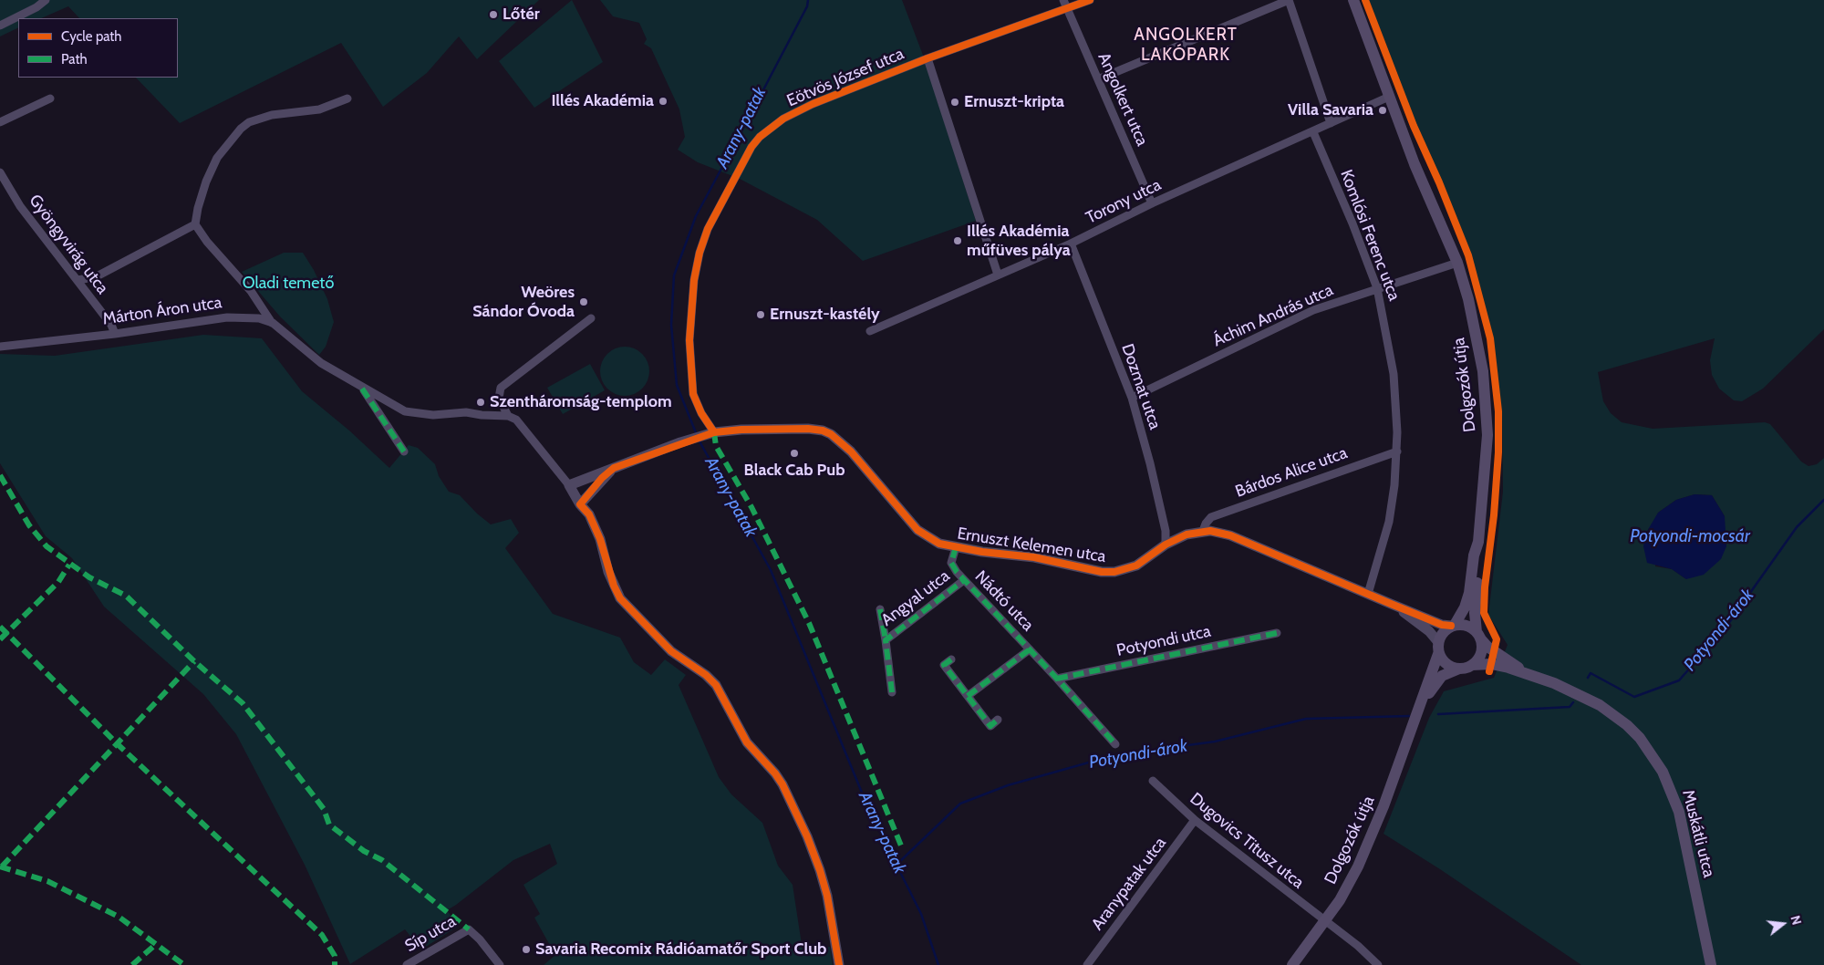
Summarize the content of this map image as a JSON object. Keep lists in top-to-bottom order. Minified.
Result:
{"streets":{"main road":["Dolgozók útja","Muskátli utca"],"street":["Eötvös József utca","Angolkert utca","Torony utca","Komlósi Ferenc utca","Gyöngyvirág utca","Márton Áron utca","Áchim András utca","Dozmat utca","Bárdos Alice utca","Ernuszt Kelemen utca","Angyal utca","Nádtó utca","Potyondi utca","Dugovics Titusz utca","Aranypatak utca","Síp utca"]},"crossings":[["Eötvös József utca","Angolkert utca"],["Eötvös József utca","Ernuszt Kelemen utca"],["Angolkert utca","Torony utca"],["Torony utca","Komlósi Ferenc utca"],["Torony utca","Dolgozók útja"],["Torony utca","Dozmat utca"],["Komlósi Ferenc utca","Áchim András utca"],["Komlósi Ferenc utca","Bárdos Alice utca"],["Komlósi Ferenc utca","Ernuszt Kelemen utca"],["Gyöngyvirág utca","Márton Áron utca"],["Áchim András utca","Dolgozók útja"],["Áchim András utca","Dozmat utca"],["Dolgozók útja","Ernuszt Kelemen utca"],["Dolgozók útja","Muskátli utca"],["Dolgozók útja","Dugovics Titusz utca"],["Dozmat utca","Ernuszt Kelemen utca"],["Bárdos Alice utca","Ernuszt Kelemen utca"],["Ernuszt Kelemen utca","Nádtó utca"],["Ernuszt Kelemen utca","Muskátli utca"],["Angyal utca","Nádtó utca"],["Nádtó utca","Potyondi utca"],["Dugovics Titusz utca","Aranypatak utca"]],"districts":["ANGOLKERT LAKÓPARK"],"water":["Arany-patak","Potyondi-mocsár","Potyondi-árok"],"parks":["Oladi temető"],"places":["Lőtér","Illés Akadémia","Ernuszt-kripta","Villa Savaria","Illés Akadémia műfüves pálya","Weöres Sándor Óvoda","Ernuszt-kastély","Szentháromság-templom","Black Cab Pub","Savaria Recomix Rádióamatőr Sport Club"],"legend":["Cycle path","Path"],"north":"right"}
